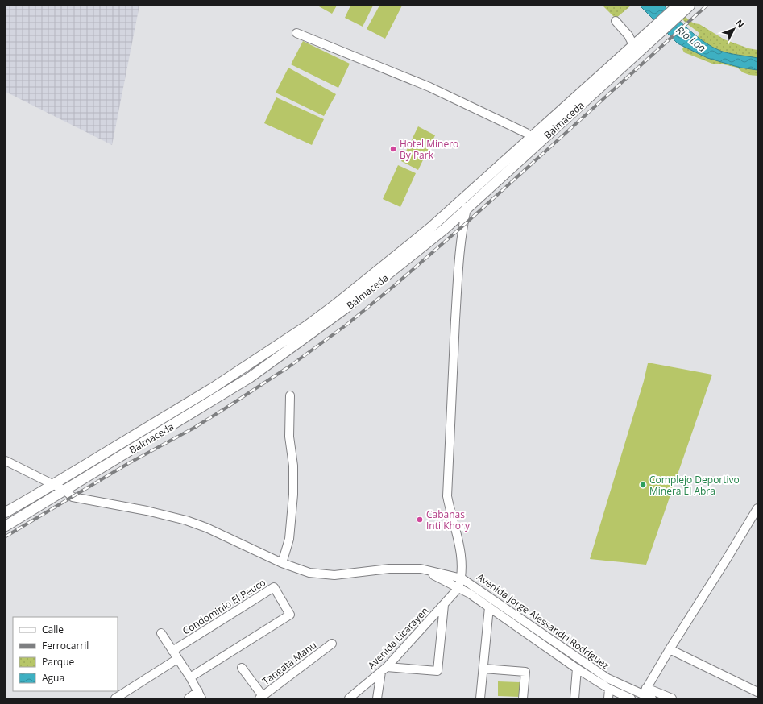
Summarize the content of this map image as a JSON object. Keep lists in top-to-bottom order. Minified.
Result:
{"streets":{"main road":["Balmaceda"],"street":["Condominio El Peuco","Avenida Jorge Alessandri Rodríguez","Avenida Licarayen","Tangata Manu"]},"crossings":[["Balmaceda","Avenida Jorge Alessandri Rodríguez"],["Avenida Jorge Alessandri Rodríguez","Avenida Licarayen"]],"water":["Río Loa"],"places":["Hotel Minero By Park","Complejo Deportivo Minera El Abra","Cabañas Inti Khory"],"legend":["Calle","Ferrocarril","Parque","Agua"],"north":"top right"}
